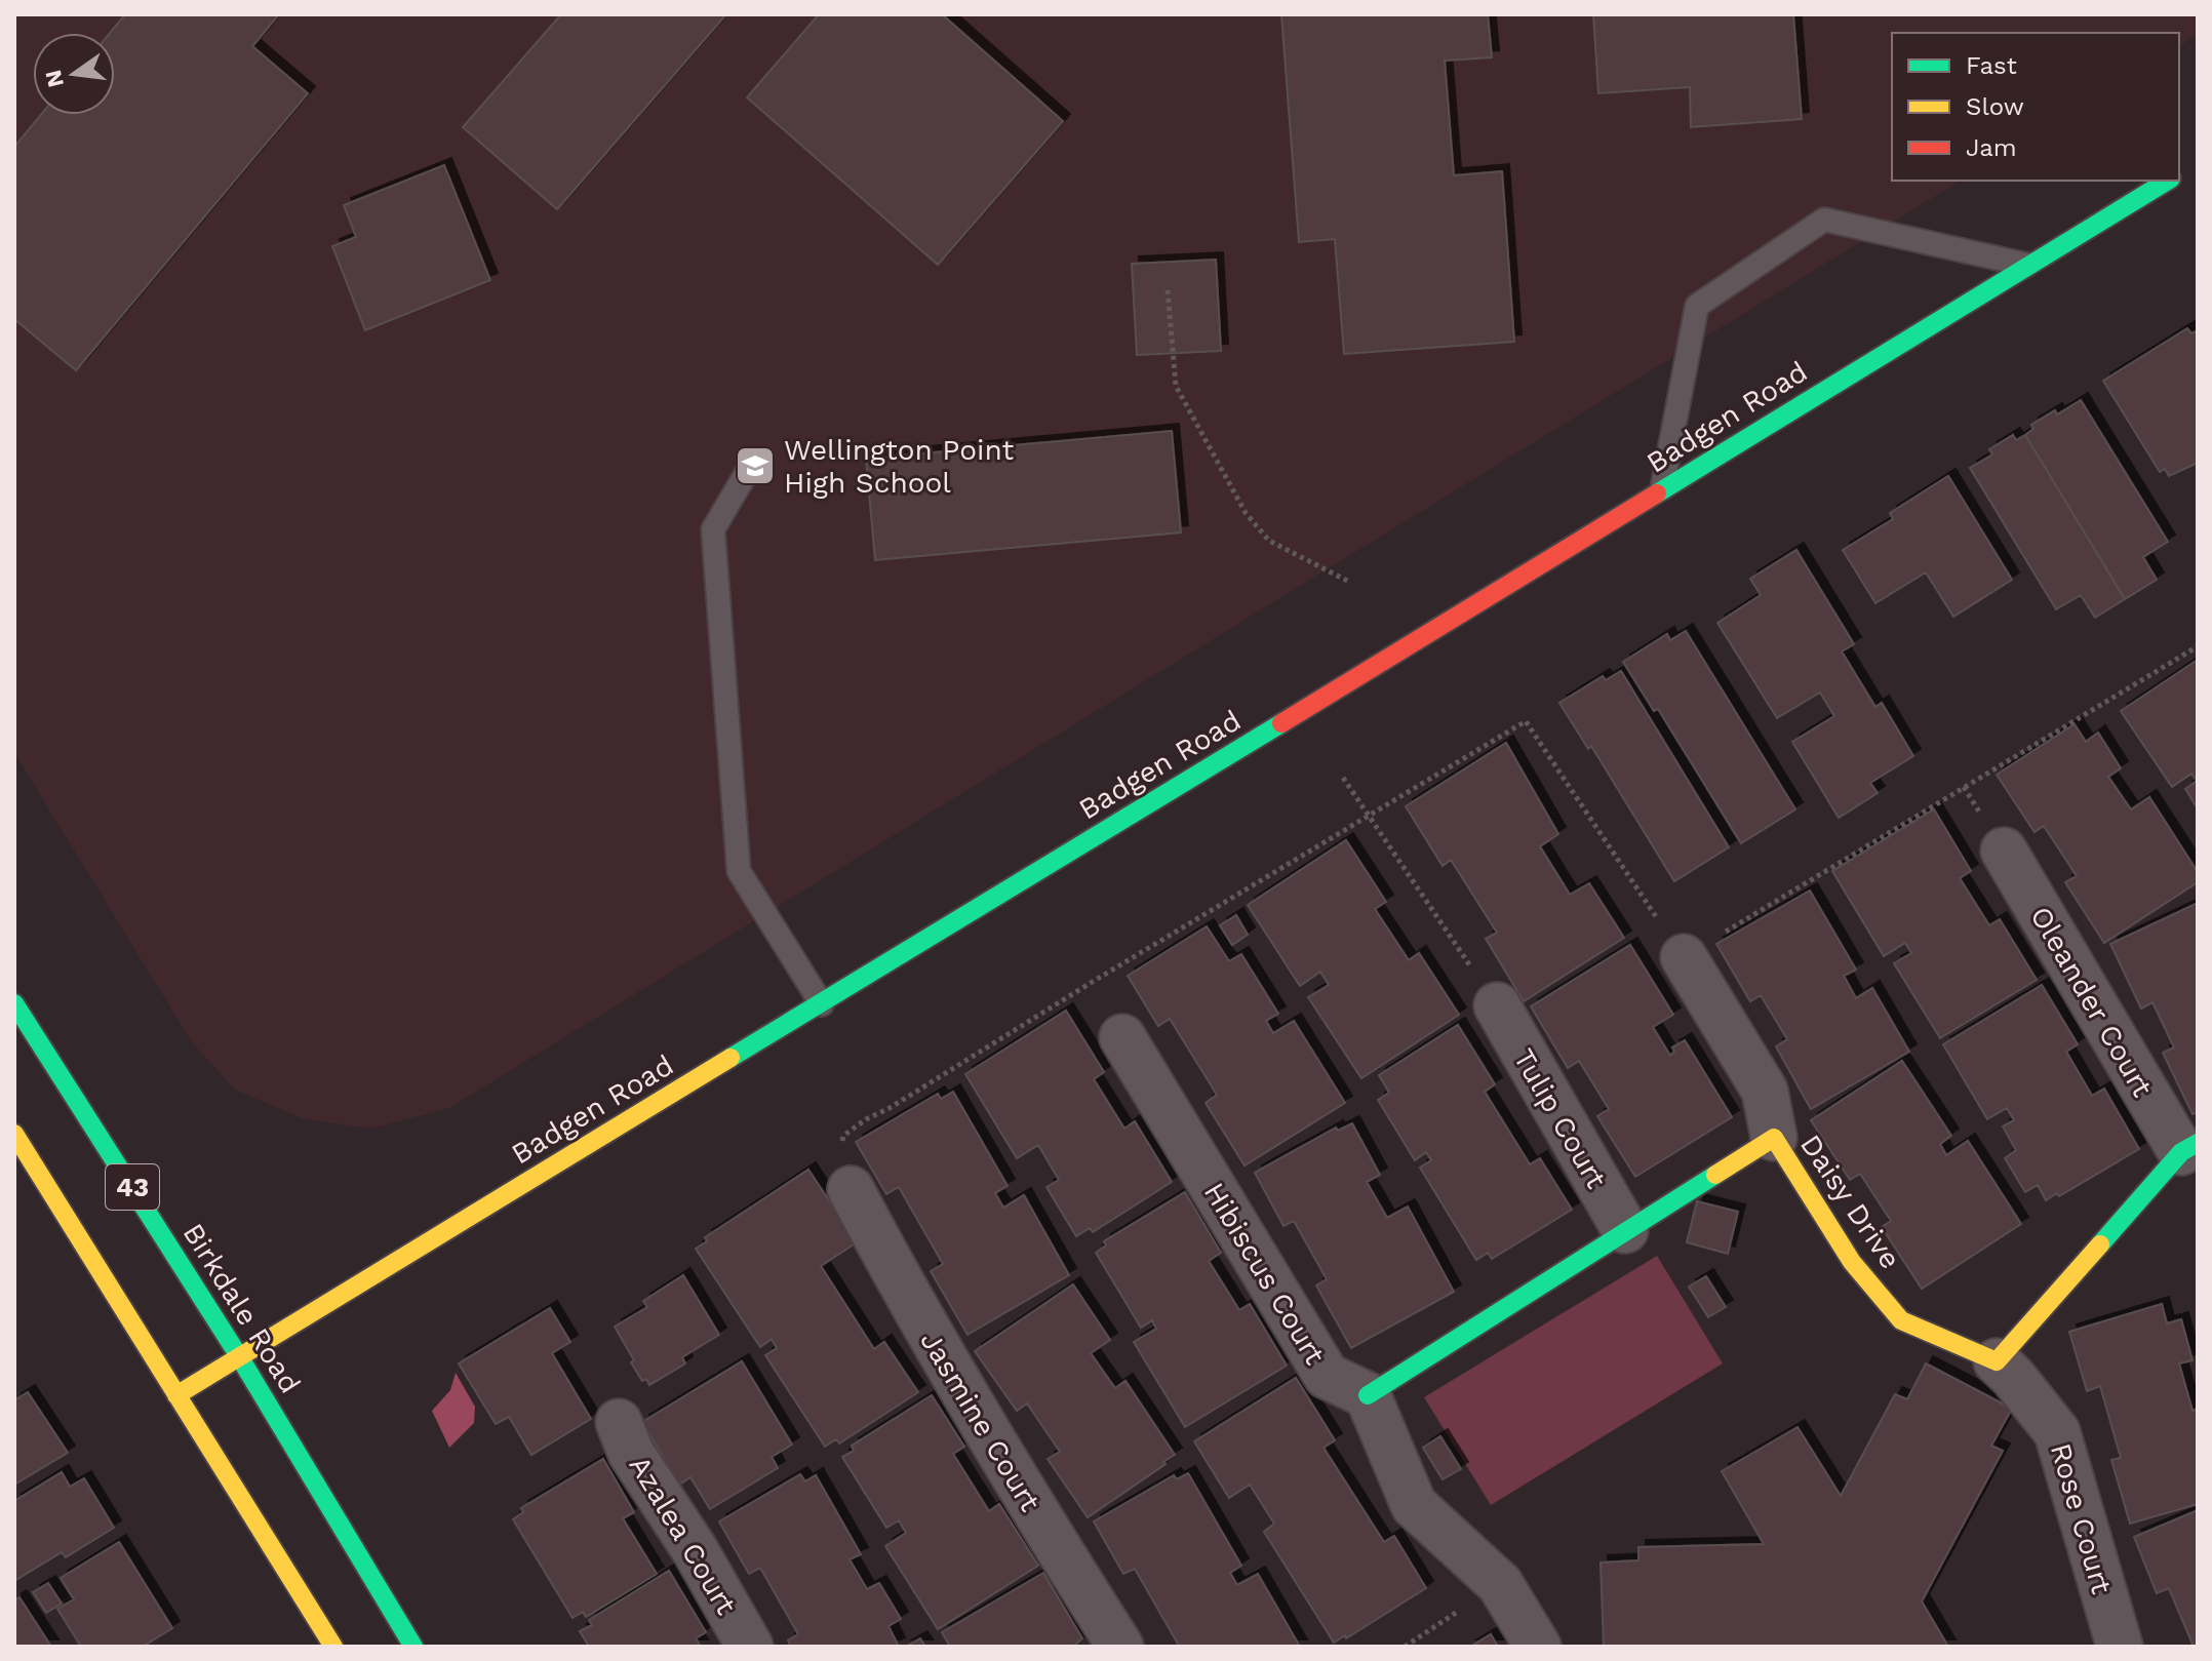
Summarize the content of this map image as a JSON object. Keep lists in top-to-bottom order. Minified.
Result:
{"streets":{"street":["Badgen Road","Oleander Court","Tulip Court","43","Daisy Drive","Hibiscus Court","Birkdale Road","Jasmine Court","Rose Court","Azalea Court"]},"crossings":[["Badgen Road","43"],["Badgen Road","Birkdale Road"],["Tulip Court","Daisy Drive"],["Daisy Drive","Hibiscus Court"],["Daisy Drive","Rose Court"]],"places":{"school or university":["Wellington Point High School"]},"legend":["Fast","Slow","Jam"],"north":"left"}
